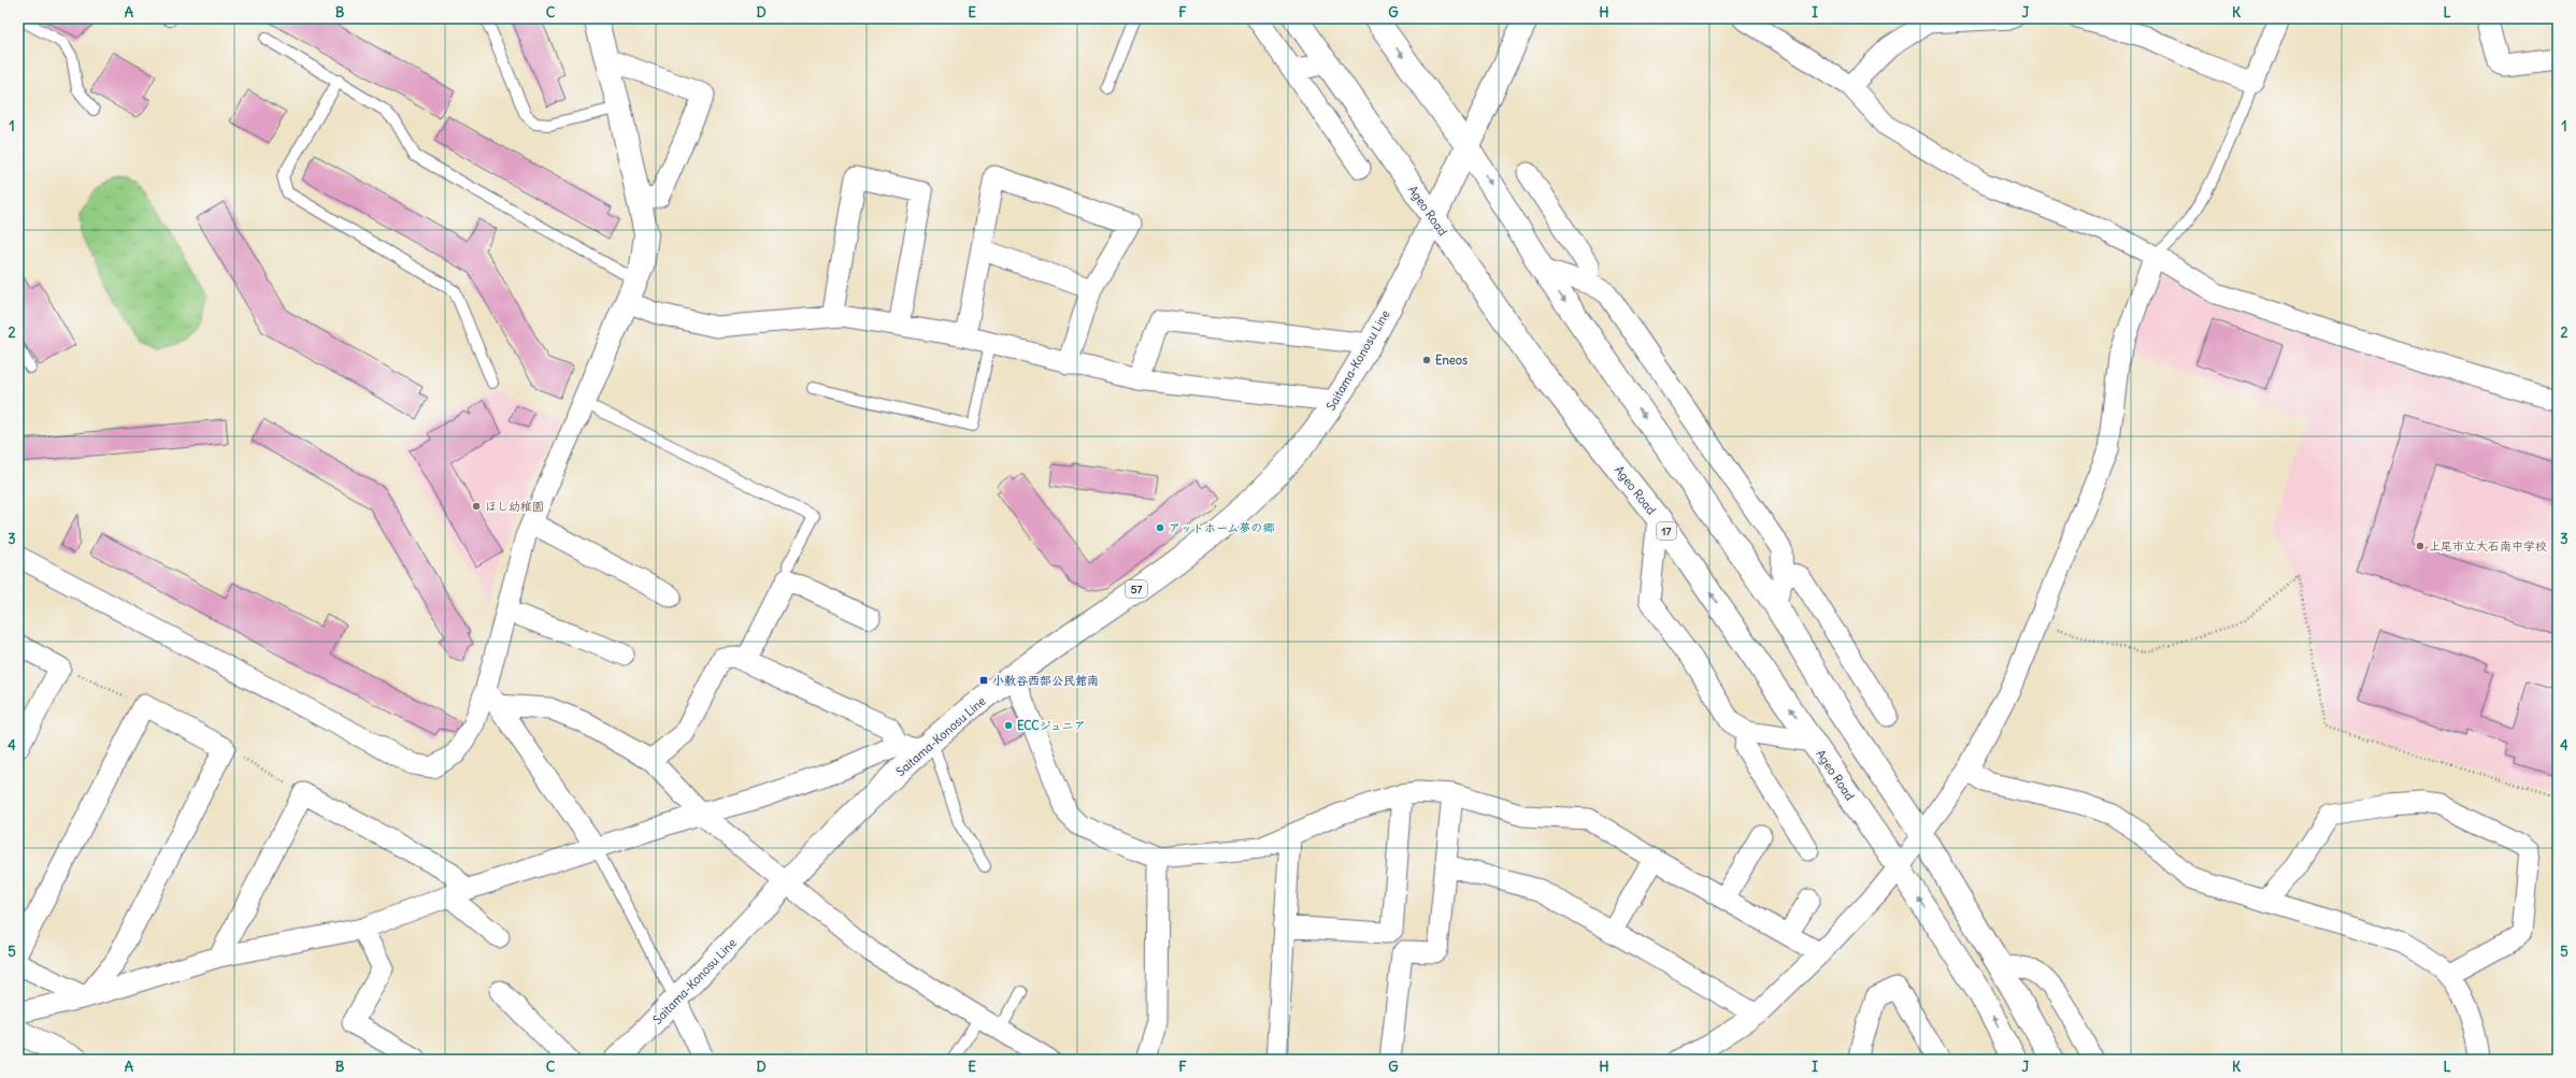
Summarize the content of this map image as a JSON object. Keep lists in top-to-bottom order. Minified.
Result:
{"streets":{"main road":["Ageo Road","Saitama-Konosu Line","17","57"]},"crossings":[["Ageo Road","Saitama-Konosu Line"]],"places":{"other":["Eneos","ほし幼稚園","アットホーム夢の郷","上尾市立大石南中学校","ECCジュニア"],"transit":["小敷谷西部公民館南"]},"grid":{"columns":["A","B","C","D","E","F","G","H","I","J","K","L"],"rows":["1","2","3","4","5"]}}
